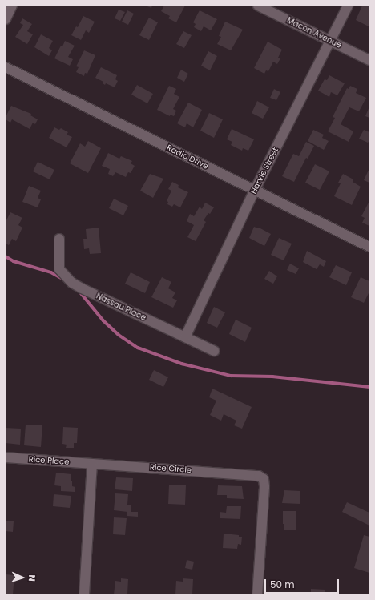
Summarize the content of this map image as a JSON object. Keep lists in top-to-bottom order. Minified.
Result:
{"streets":{"street":["Macon Avenue","Radio Drive","Harvie Street","Nassau Place","Rice Place","Rice Circle"]},"crossings":[["Macon Avenue","Harvie Street"],["Radio Drive","Harvie Street"],["Harvie Street","Nassau Place"],["Rice Place","Rice Circle"]],"scale_bar":"50 m","north":"right"}
